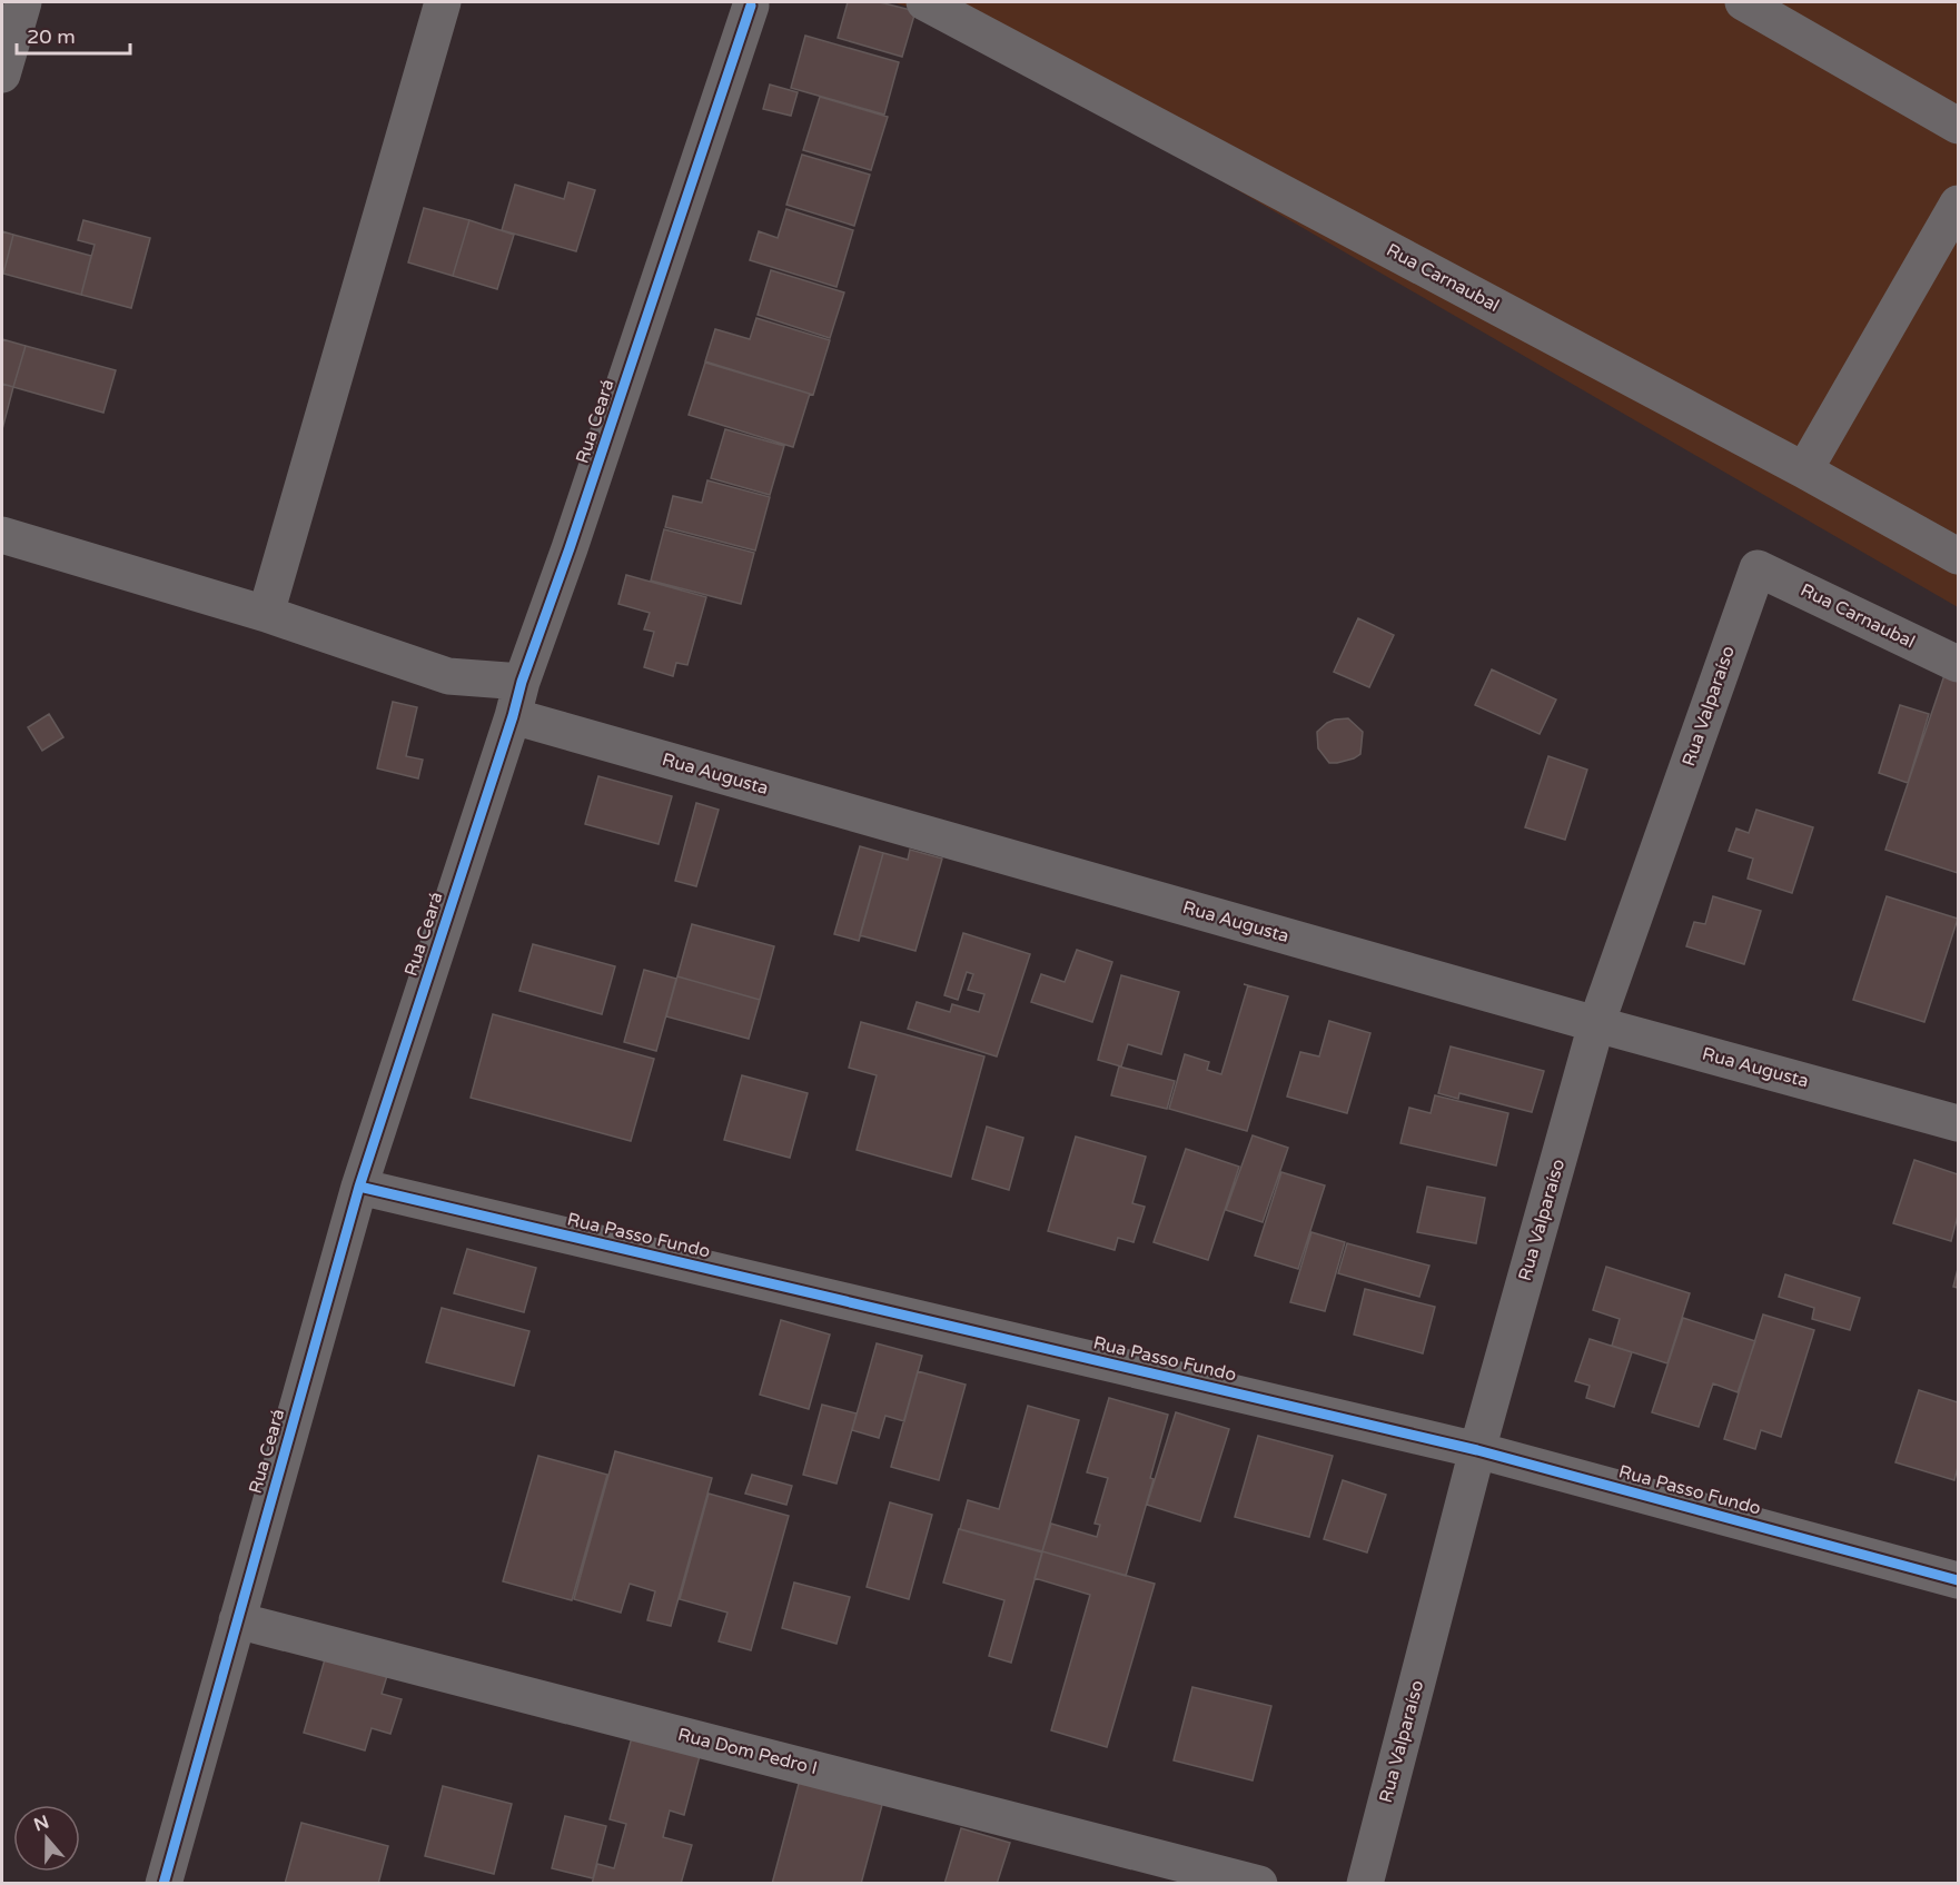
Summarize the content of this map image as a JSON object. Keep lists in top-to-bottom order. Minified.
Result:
{"streets":{"street":["Rua Carnaubal","Rua Ceará","Rua Valparaíso","Rua Augusta","Rua Passo Fundo","Rua Dom Pedro I"]},"crossings":[["Rua Carnaubal","Rua Valparaíso"],["Rua Ceará","Rua Augusta"],["Rua Ceará","Rua Passo Fundo"],["Rua Ceará","Rua Dom Pedro I"],["Rua Valparaíso","Rua Augusta"],["Rua Valparaíso","Rua Passo Fundo"]],"scale_bar":"20 m","north":"top"}
